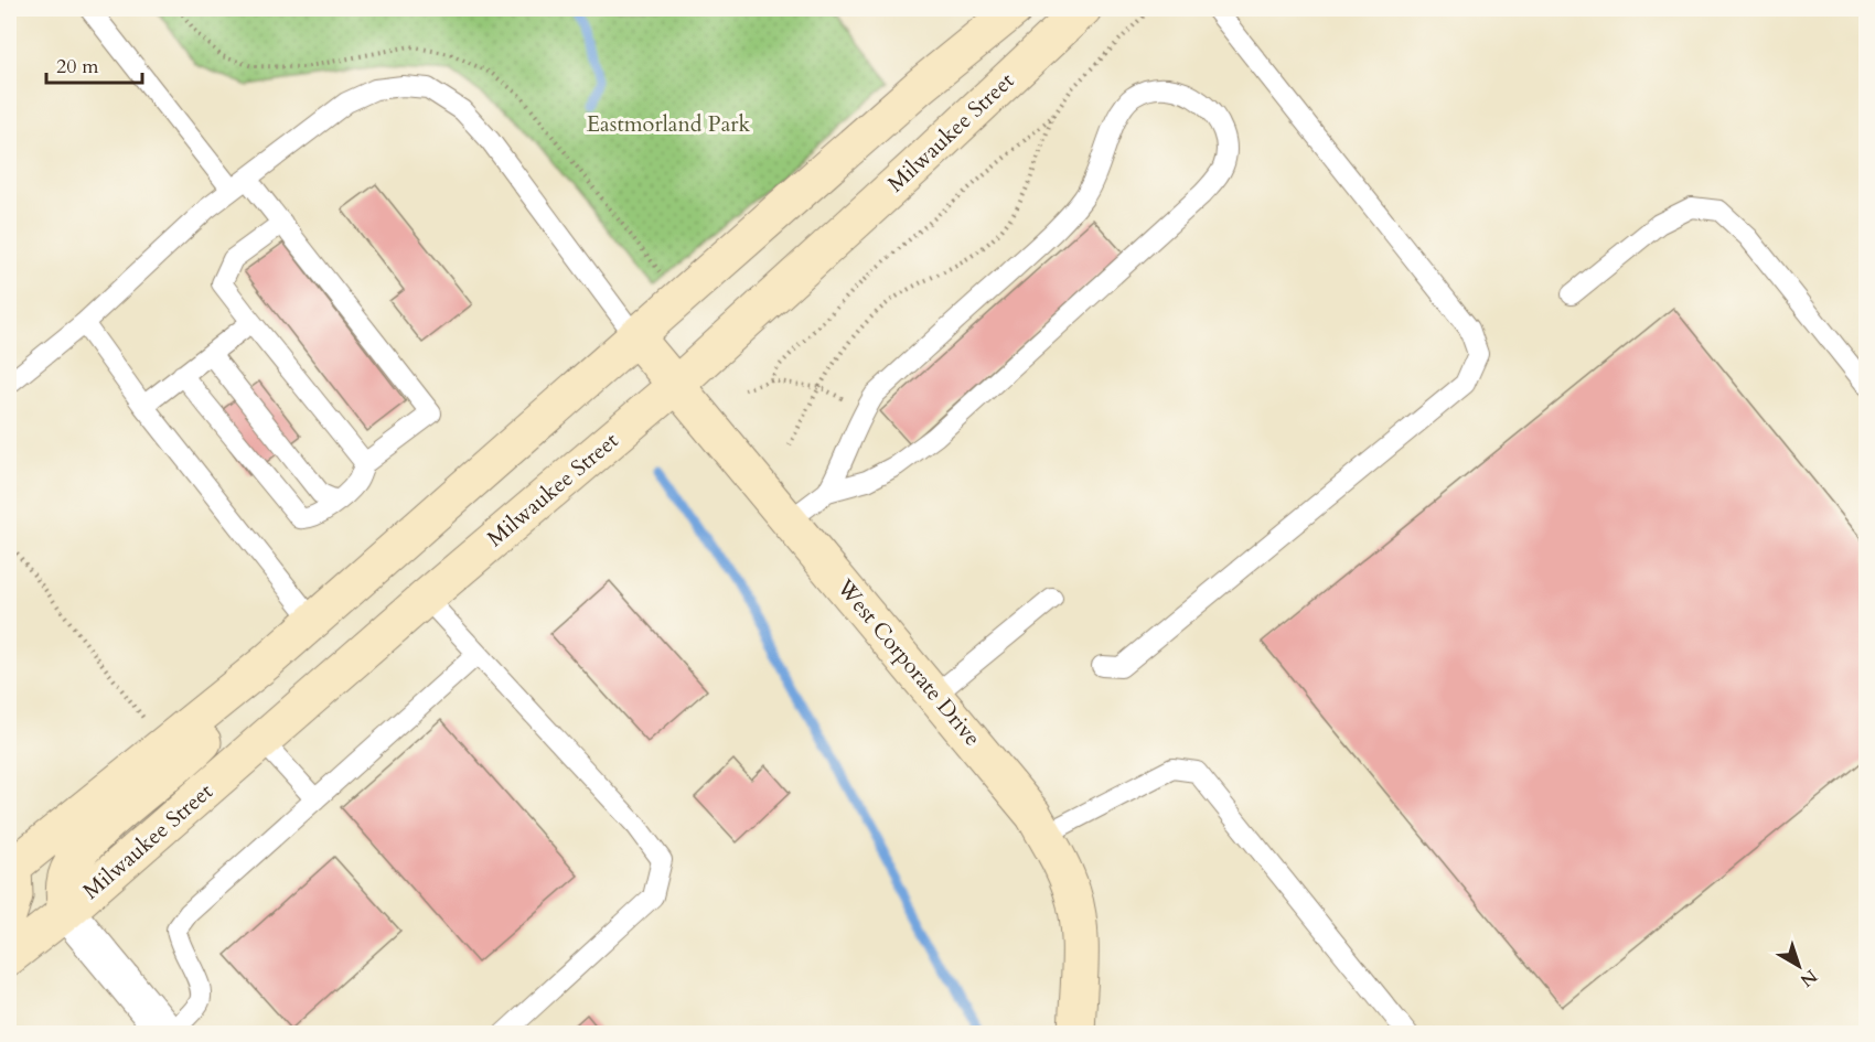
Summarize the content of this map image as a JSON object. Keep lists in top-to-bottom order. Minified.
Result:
{"streets":{"street":["Milwaukee Street","West Corporate Drive"]},"crossings":[["Milwaukee Street","West Corporate Drive"]],"parks":["Eastmorland Park"],"scale_bar":"20 m","north":"bottom right"}
